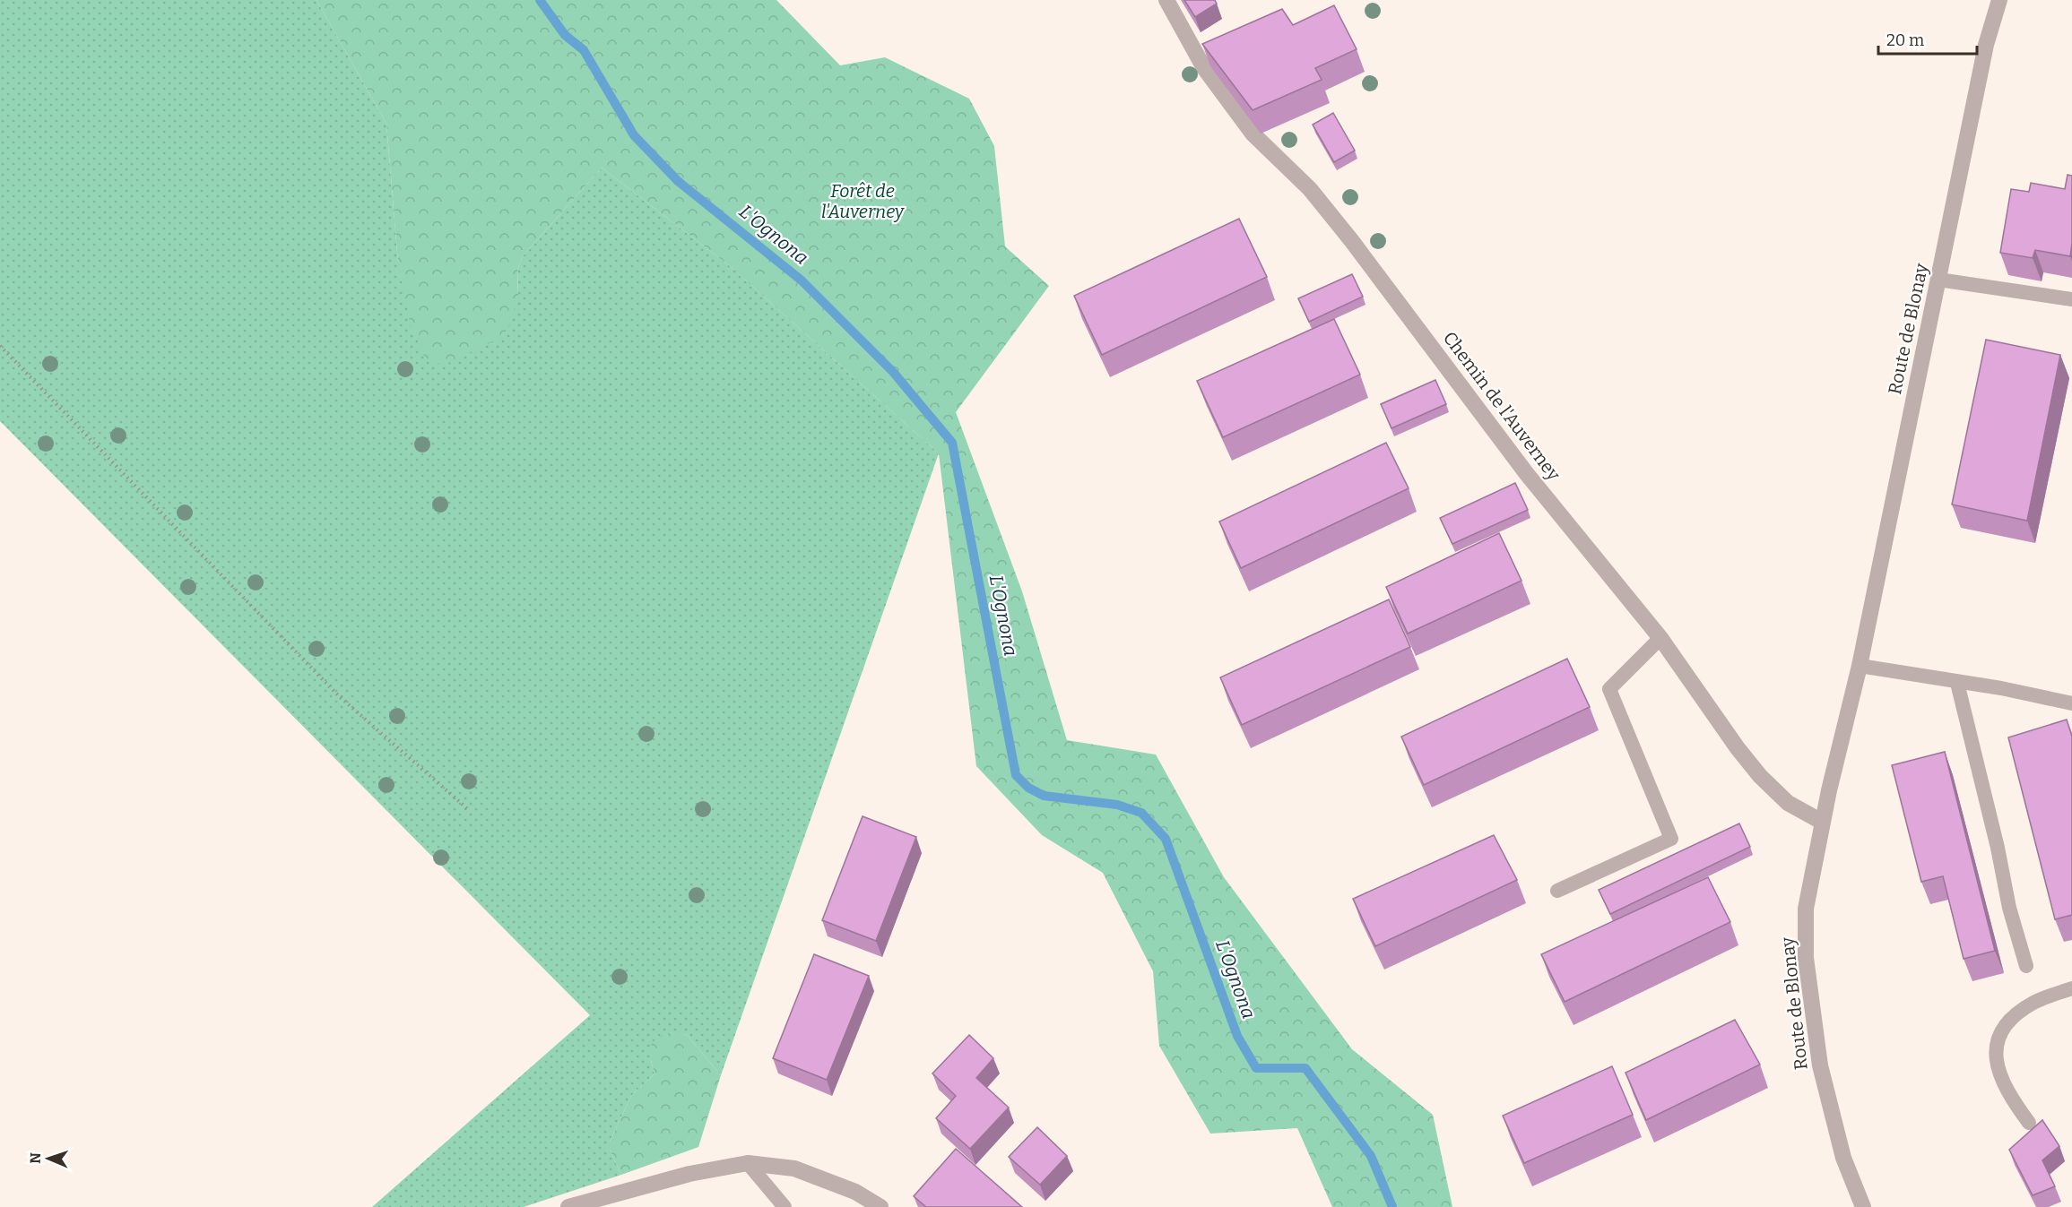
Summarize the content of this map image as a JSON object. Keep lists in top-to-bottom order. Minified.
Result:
{"streets":{"street":["Route de Blonay","Chemin de l'Auverney"]},"crossings":[["Route de Blonay","Chemin de l'Auverney"]],"water":["L'Ognona"],"parks":["Forêt de l'Auverney"],"scale_bar":"20 m","north":"left"}
